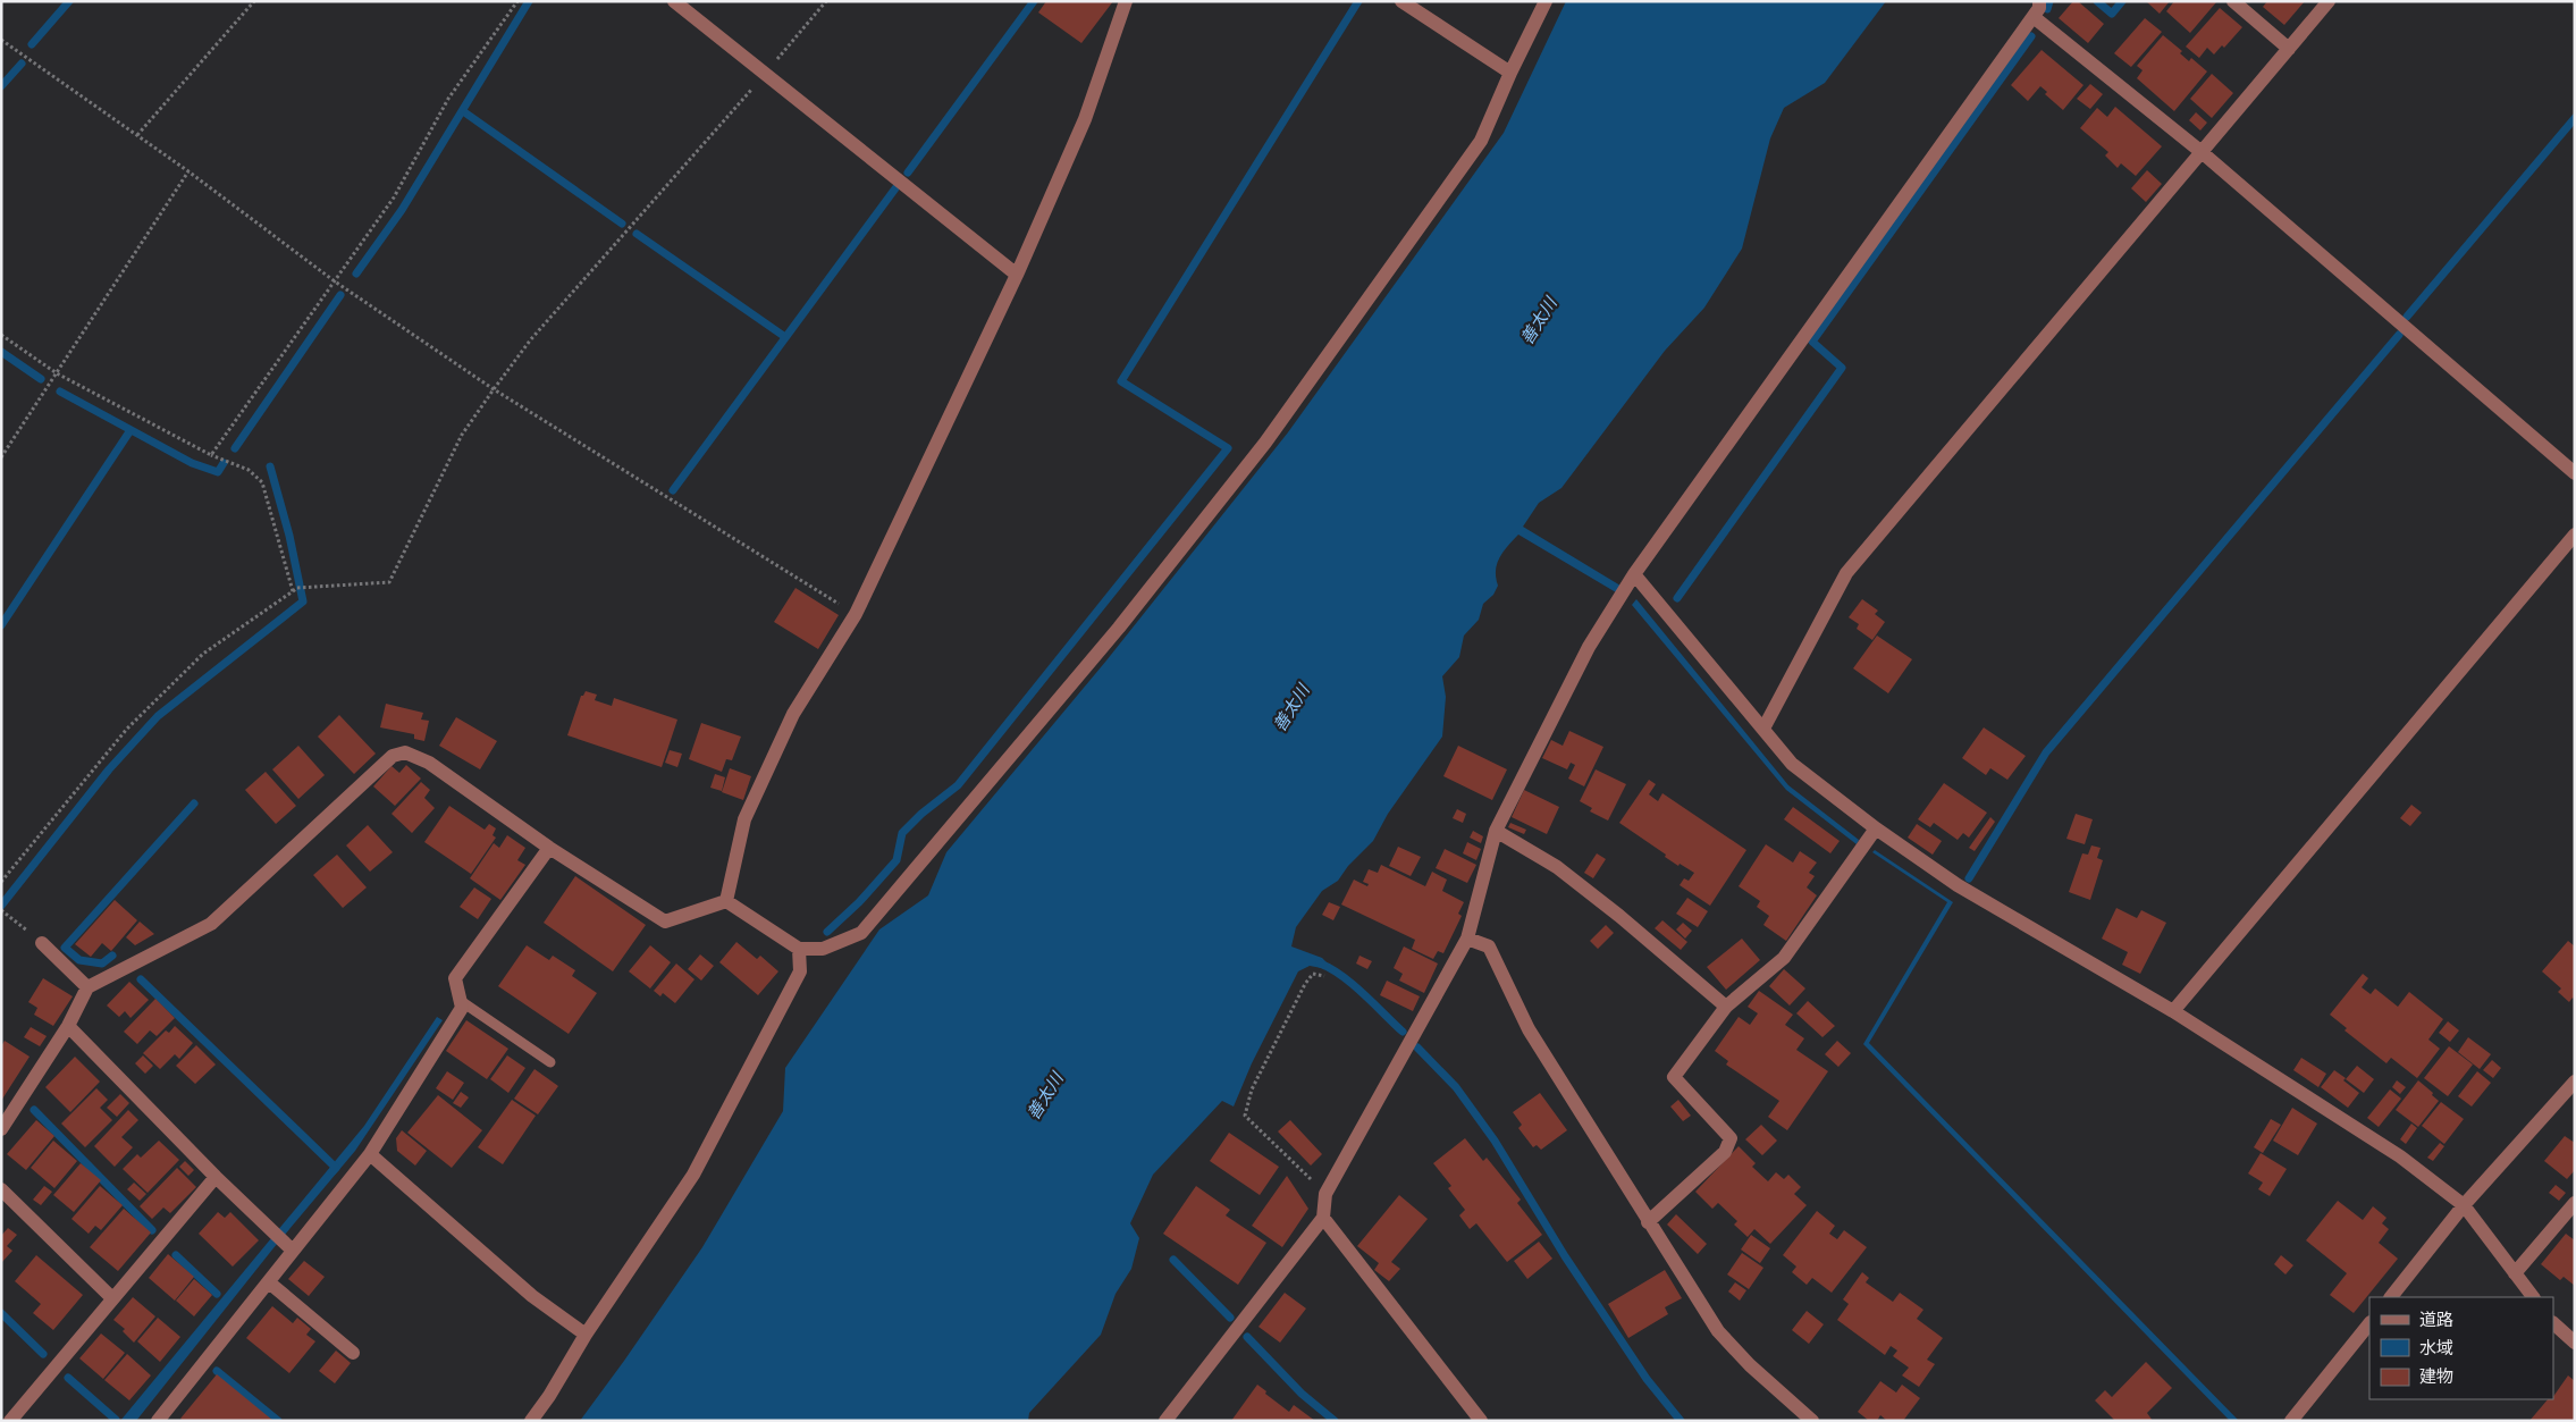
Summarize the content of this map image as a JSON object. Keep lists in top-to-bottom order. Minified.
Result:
{"water":["善太川"],"legend":["道路","水域","建物"]}
